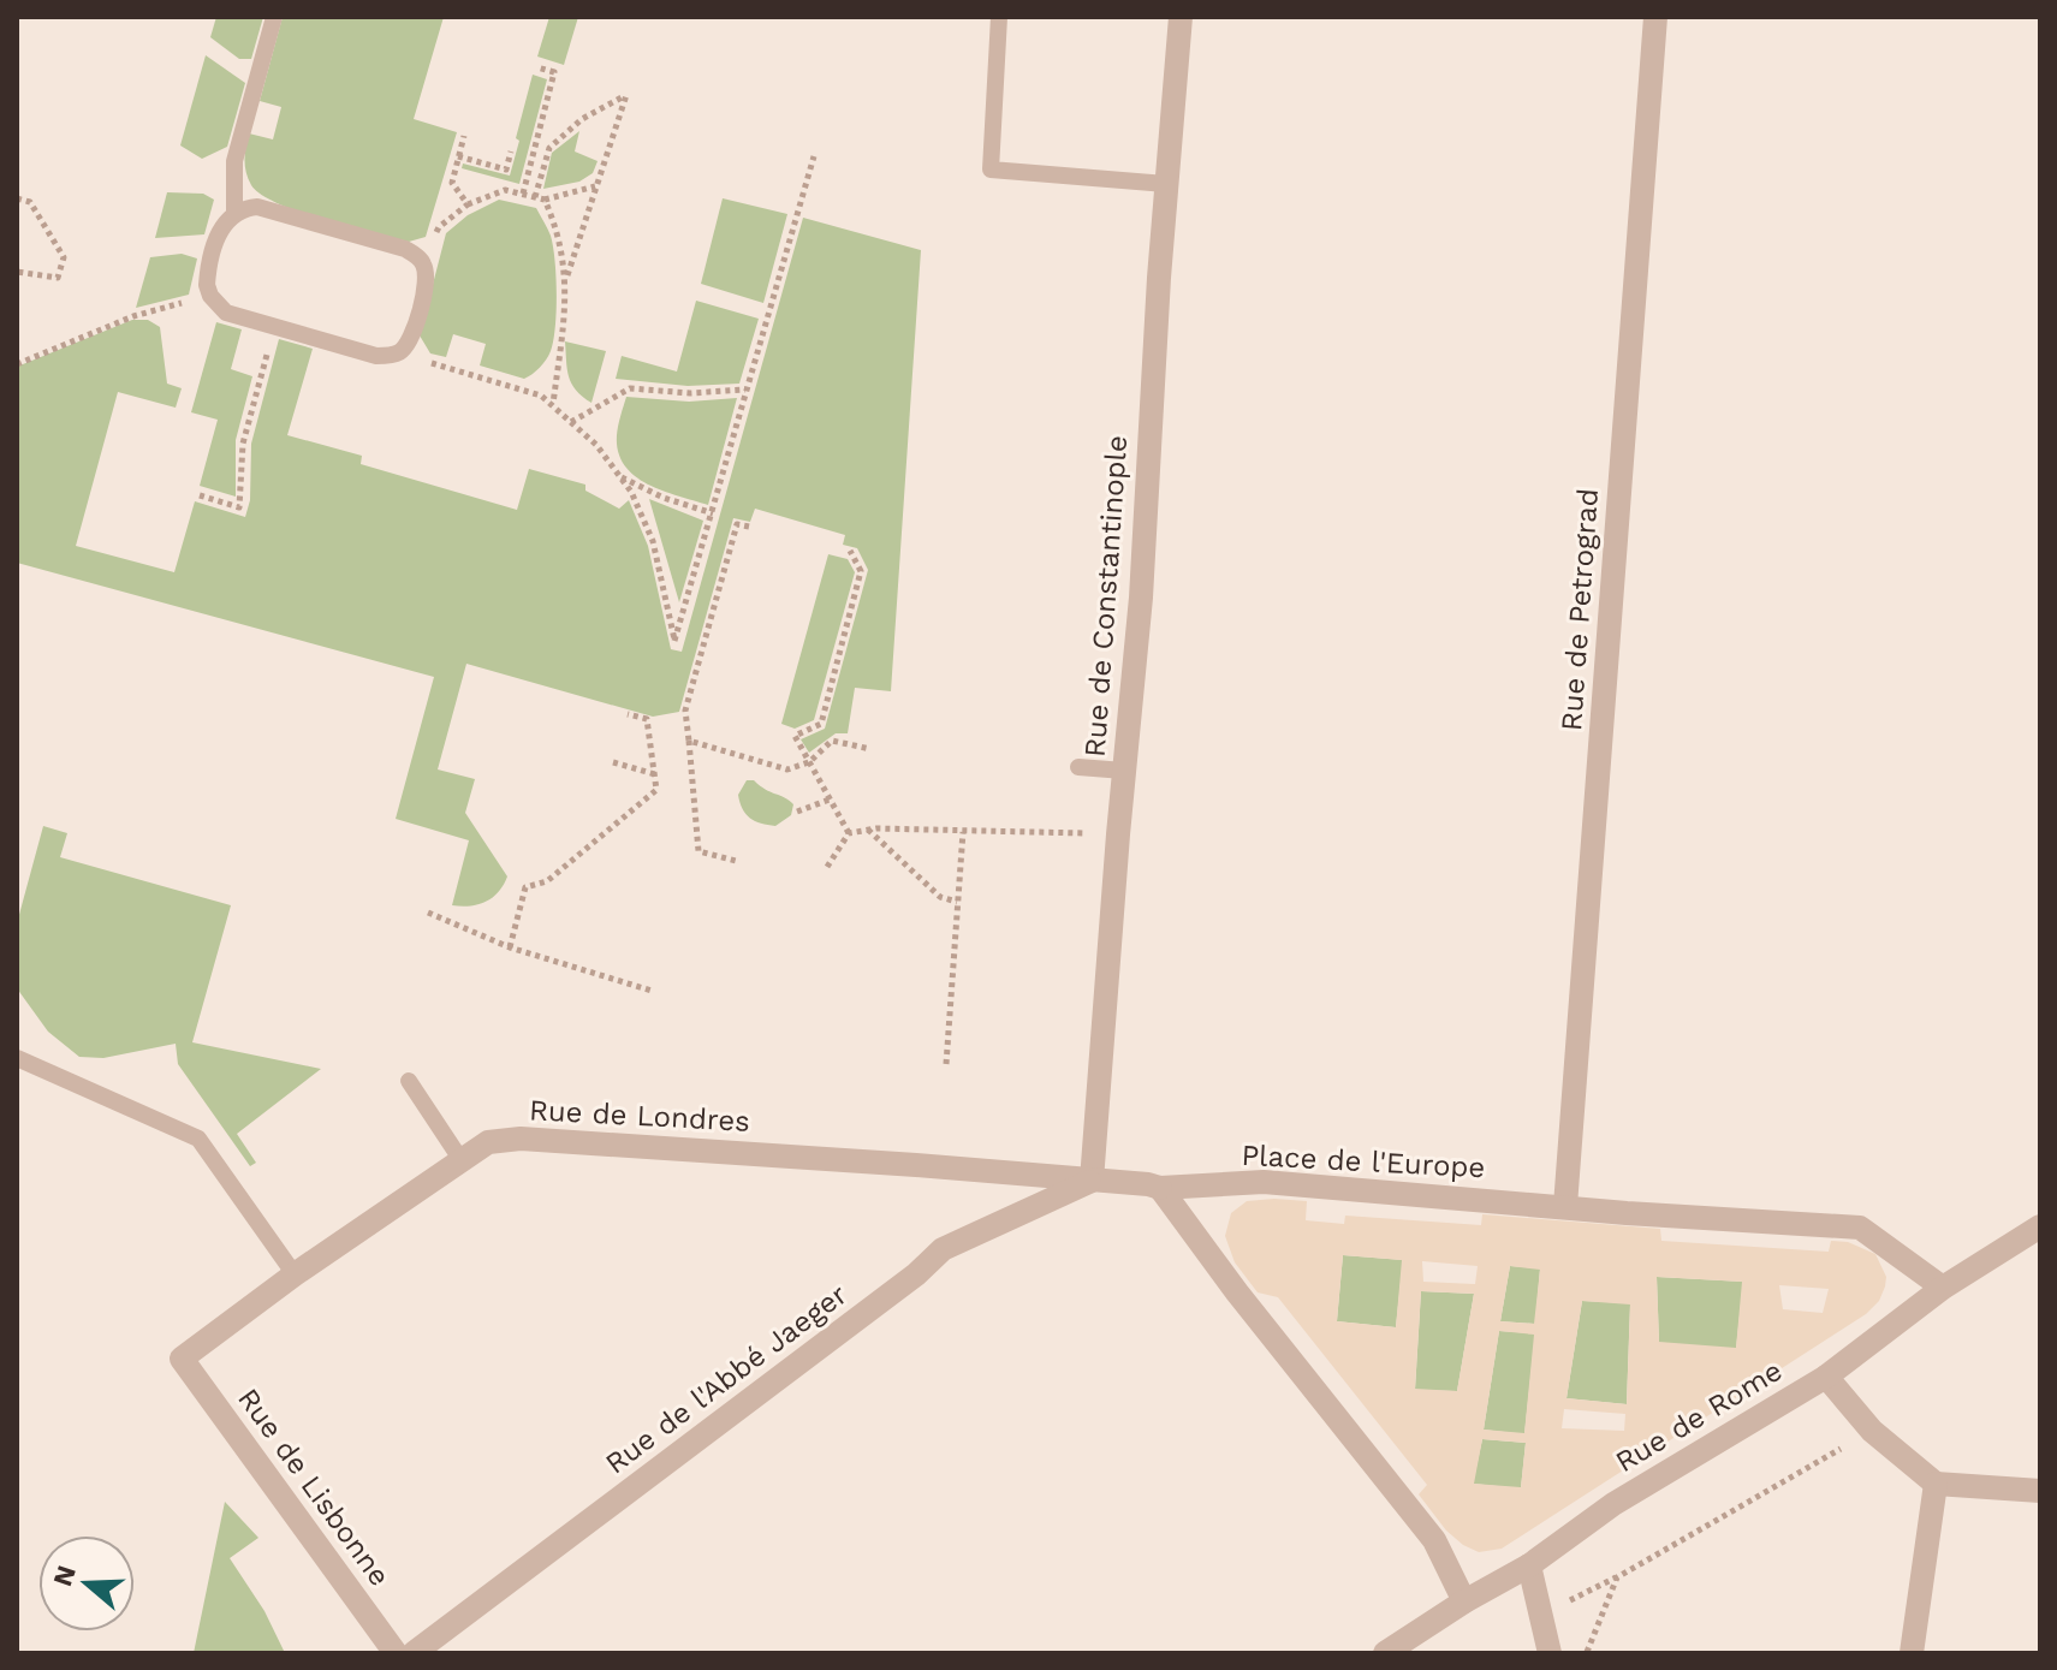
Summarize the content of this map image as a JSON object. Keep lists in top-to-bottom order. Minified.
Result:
{"streets":{"street":["Rue de Constantinople","Rue de Petrograd","Rue de Londres","Place de l'Europe","Rue de l'Abbé Jaeger","Rue de Rome","Rue de Lisbonne"]},"crossings":[["Rue de Constantinople","Rue de Londres"],["Rue de Constantinople","Rue de l'Abbé Jaeger"],["Rue de Petrograd","Place de l'Europe"],["Rue de Londres","Place de l'Europe"],["Rue de Londres","Rue de l'Abbé Jaeger"],["Rue de Londres","Rue de Lisbonne"],["Place de l'Europe","Rue de Rome"]],"north":"left"}
